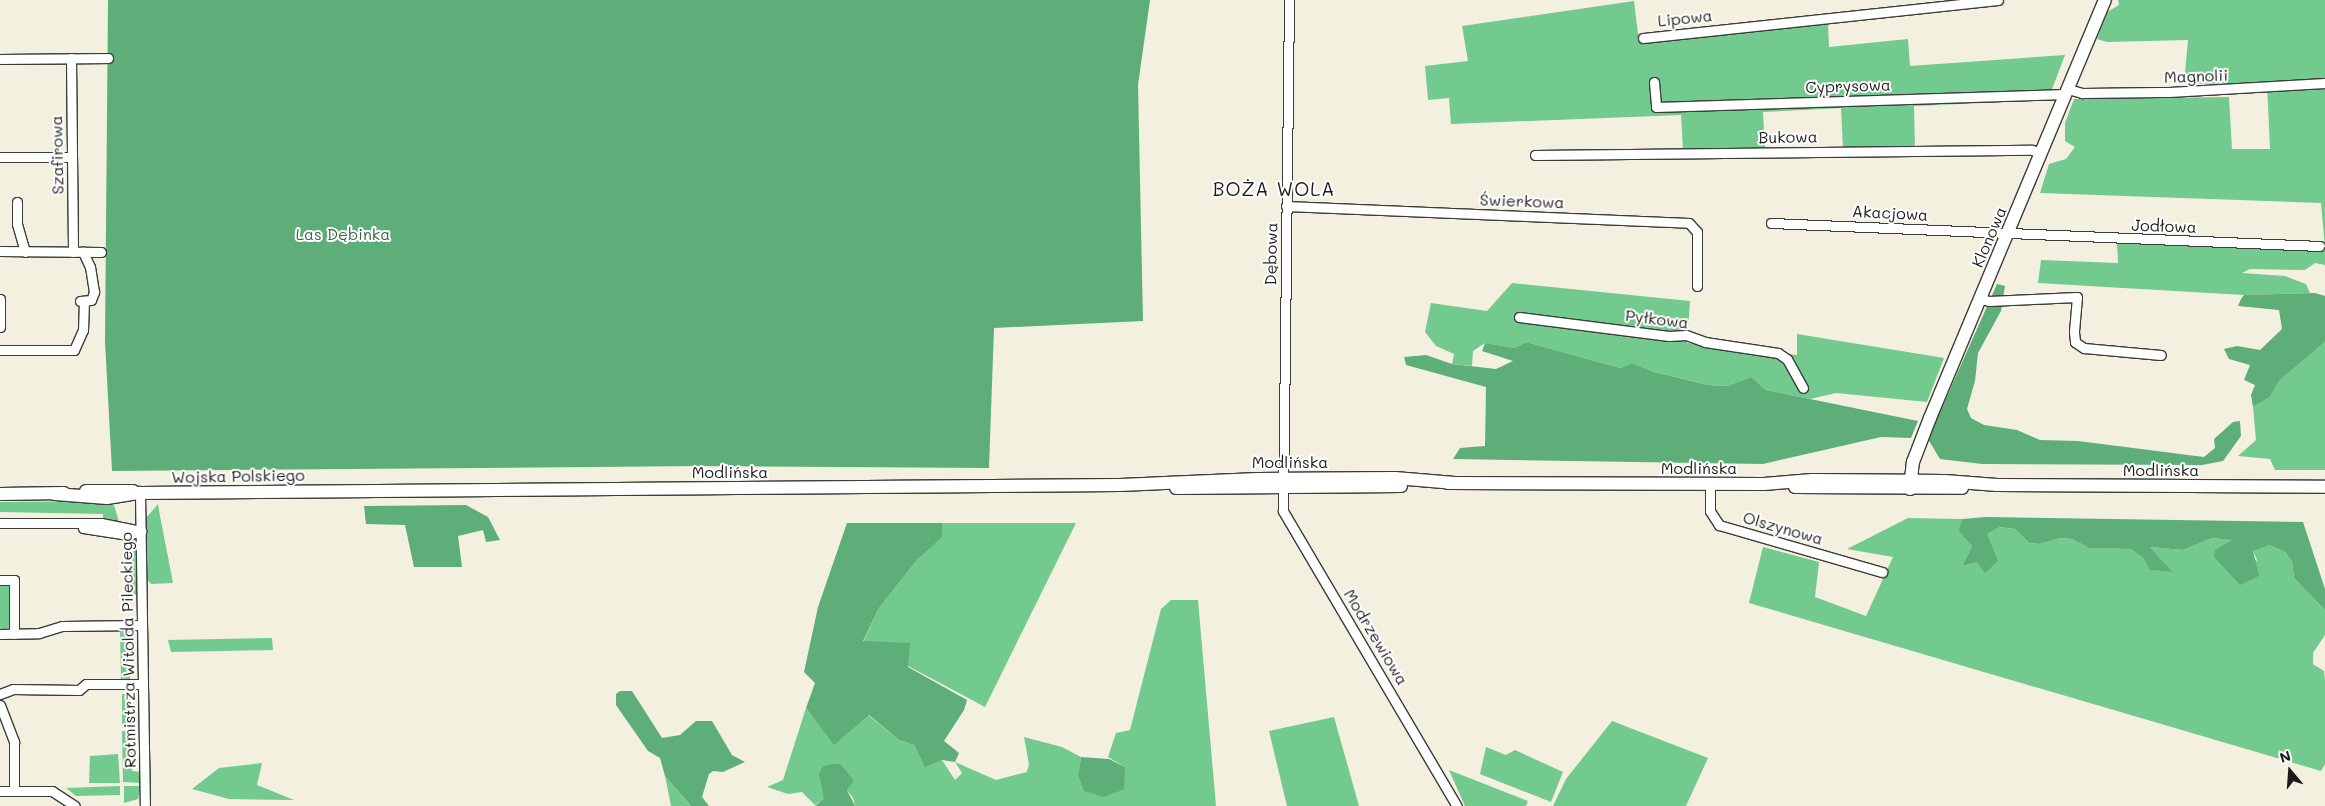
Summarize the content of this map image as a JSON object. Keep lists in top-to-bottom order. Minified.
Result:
{"streets":{"main road":["Klonowa","Modlińska","Wojska Polskiego"],"street":["Lipowa","Magnolii","Cyprysowa","Bukowa","Szafirowa","Świerkowa","Akacjowa","Jodłowa","Dębowa","Pyłkowa","Olszynowa","Modrzewiowa","Rotmistrza Witolda Pileckiego"]},"crossings":[["Magnolii","Cyprysowa"],["Magnolii","Klonowa"],["Cyprysowa","Klonowa"],["Bukowa","Klonowa"],["Świerkowa","Dębowa"],["Akacjowa","Jodłowa"],["Akacjowa","Klonowa"],["Jodłowa","Klonowa"],["Klonowa","Modlińska"],["Dębowa","Modlińska"],["Dębowa","Modrzewiowa"],["Modlińska","Wojska Polskiego"],["Modlińska","Olszynowa"],["Modlińska","Modrzewiowa"],["Wojska Polskiego","Rotmistrza Witolda Pileckiego"]],"districts":["BOŻA WOLA"],"parks":["Las Dębinka"],"north":"top"}
